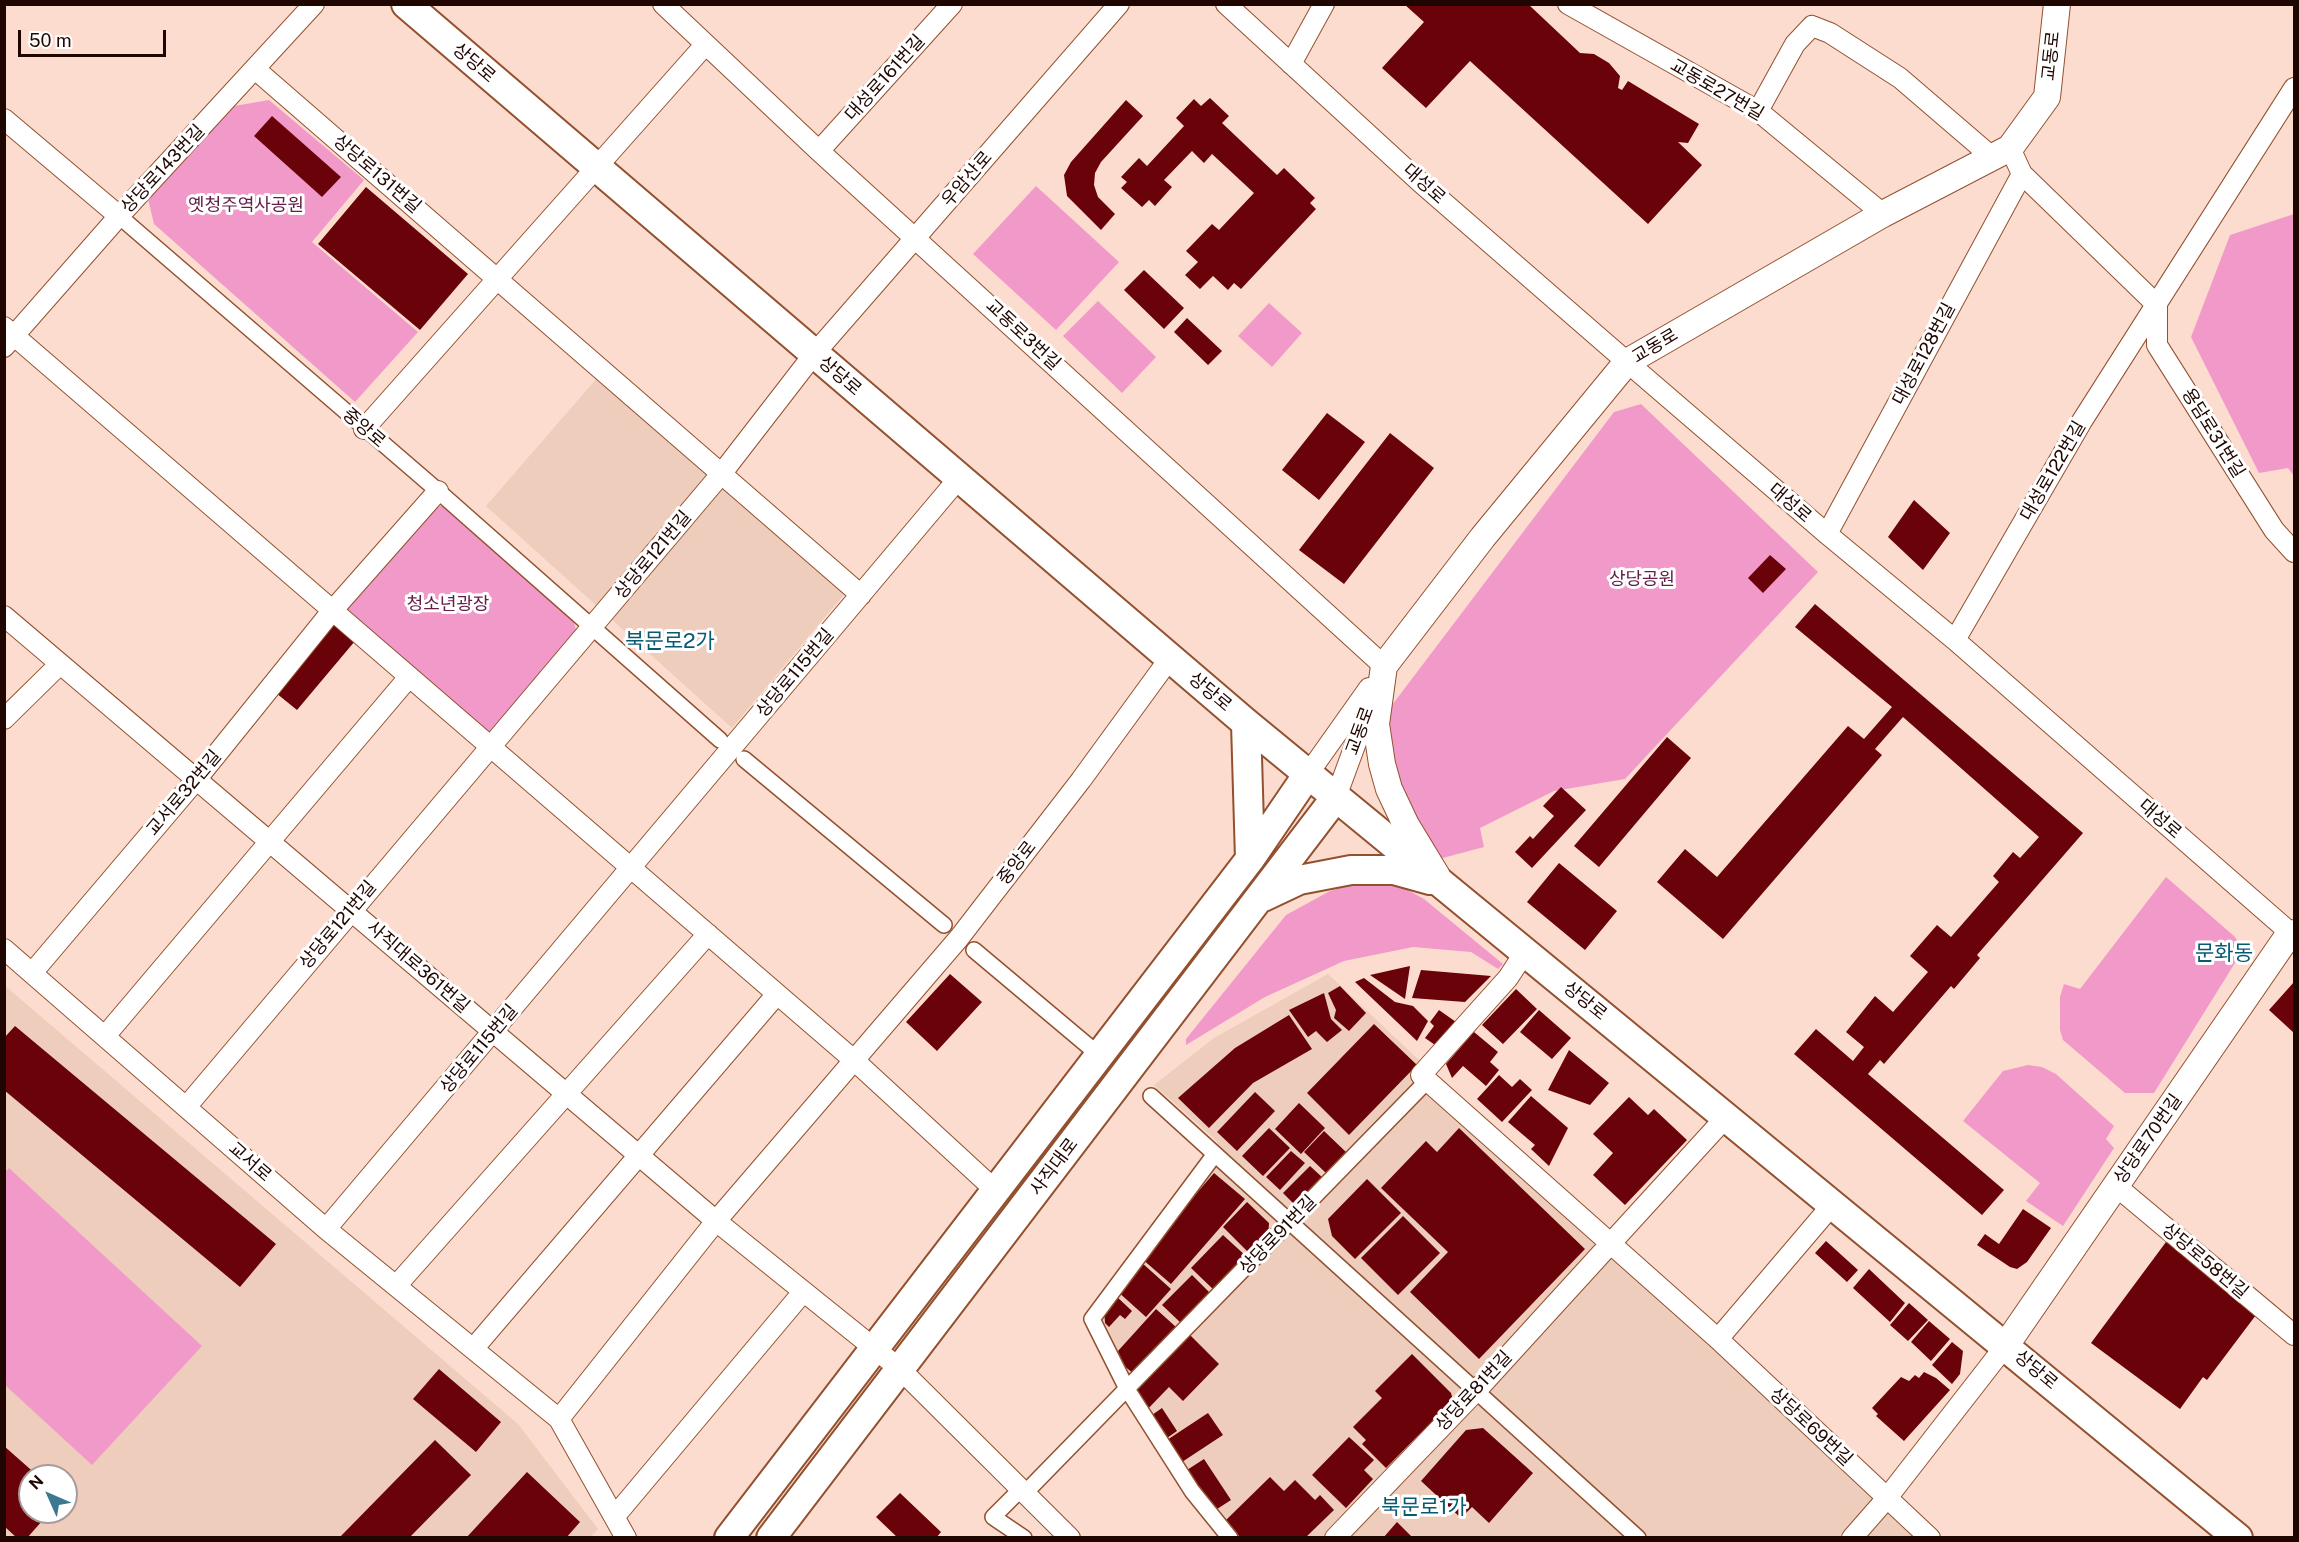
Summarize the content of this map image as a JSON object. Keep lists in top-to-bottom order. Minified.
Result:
{"streets":{"main road":["상당로","사직대로"],"street":["교동로","대성로161번길","교동로27번길","상당로143번길","상당로131번길","우암산로","대성로","교동로3번길","대성로128번길","중앙로","용담로31번길","대성로122번길","상당로121번길","상당로115번길","교서로32번길","사직대로361번길","상당로70번길","교서로","상당로91번길","상당로58번길","상당로81번길","상당로69번길"]},"crossings":[["교동로","상당로"],["교동로","교동로27번길"],["교동로","대성로"],["교동로","교동로3번길"],["교동로","사직대로"],["상당로","우암산로"],["상당로","중앙로"],["상당로","상당로121번길"],["상당로","상당로115번길"],["상당로","상당로70번길"],["상당로","사직대로"],["상당로","상당로91번길"],["상당로","상당로81번길"],["대성로161번길","교동로3번길"],["상당로143번길","상당로131번길"],["상당로143번길","중앙로"],["상당로143번길","교서로32번길"],["상당로131번길","상당로121번길"],["우암산로","교동로3번길"],["우암산로","상당로121번길"],["대성로","대성로128번길"],["대성로","대성로122번길"],["대성로","상당로70번길"],["중앙로","상당로121번길"],["중앙로","교서로32번길"],["용담로31번길","대성로122번길"],["상당로121번길","사직대로361번길"],["상당로121번길","교서로"],["상당로115번길","사직대로361번길"],["상당로115번길","교서로"],["교서로32번길","사직대로361번길"],["교서로32번길","교서로"],["사직대로361번길","사직대로"],["사직대로361번길","상당로91번길"],["상당로70번길","상당로58번길"]],"districts":["북문로2가","문화동","북문로1가"],"parks":["옛청주역사공원","상당공원","청소년광장"],"scale_bar":"50 m","north":"top left"}
